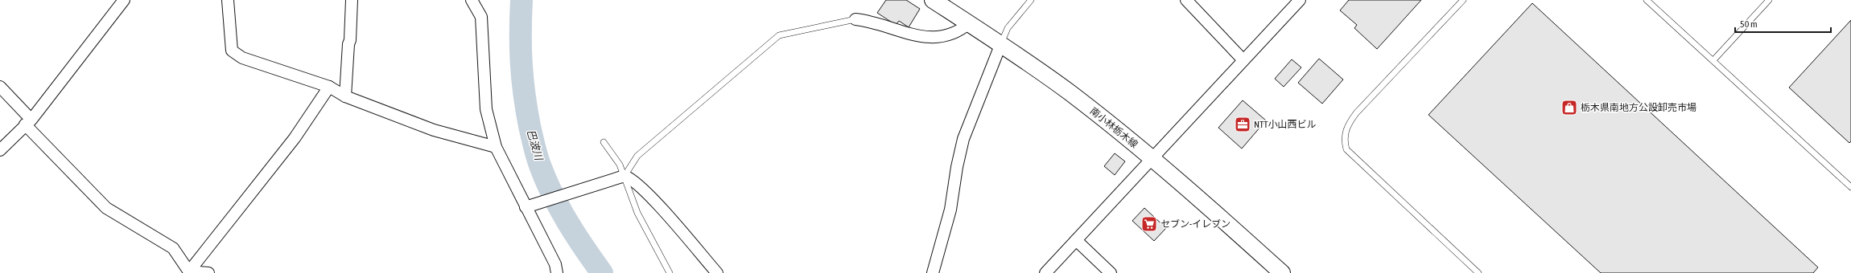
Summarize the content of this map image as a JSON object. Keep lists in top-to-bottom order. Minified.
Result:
{"streets":{"main road":["南小林栃木線"]},"water":["巴波川"],"places":{"shop":["栃木県南地方公設卸売市場"],"office":["NTT小山西ビル"],"supermarket":["セブン-イレブン"]},"scale_bar":"50 m"}
